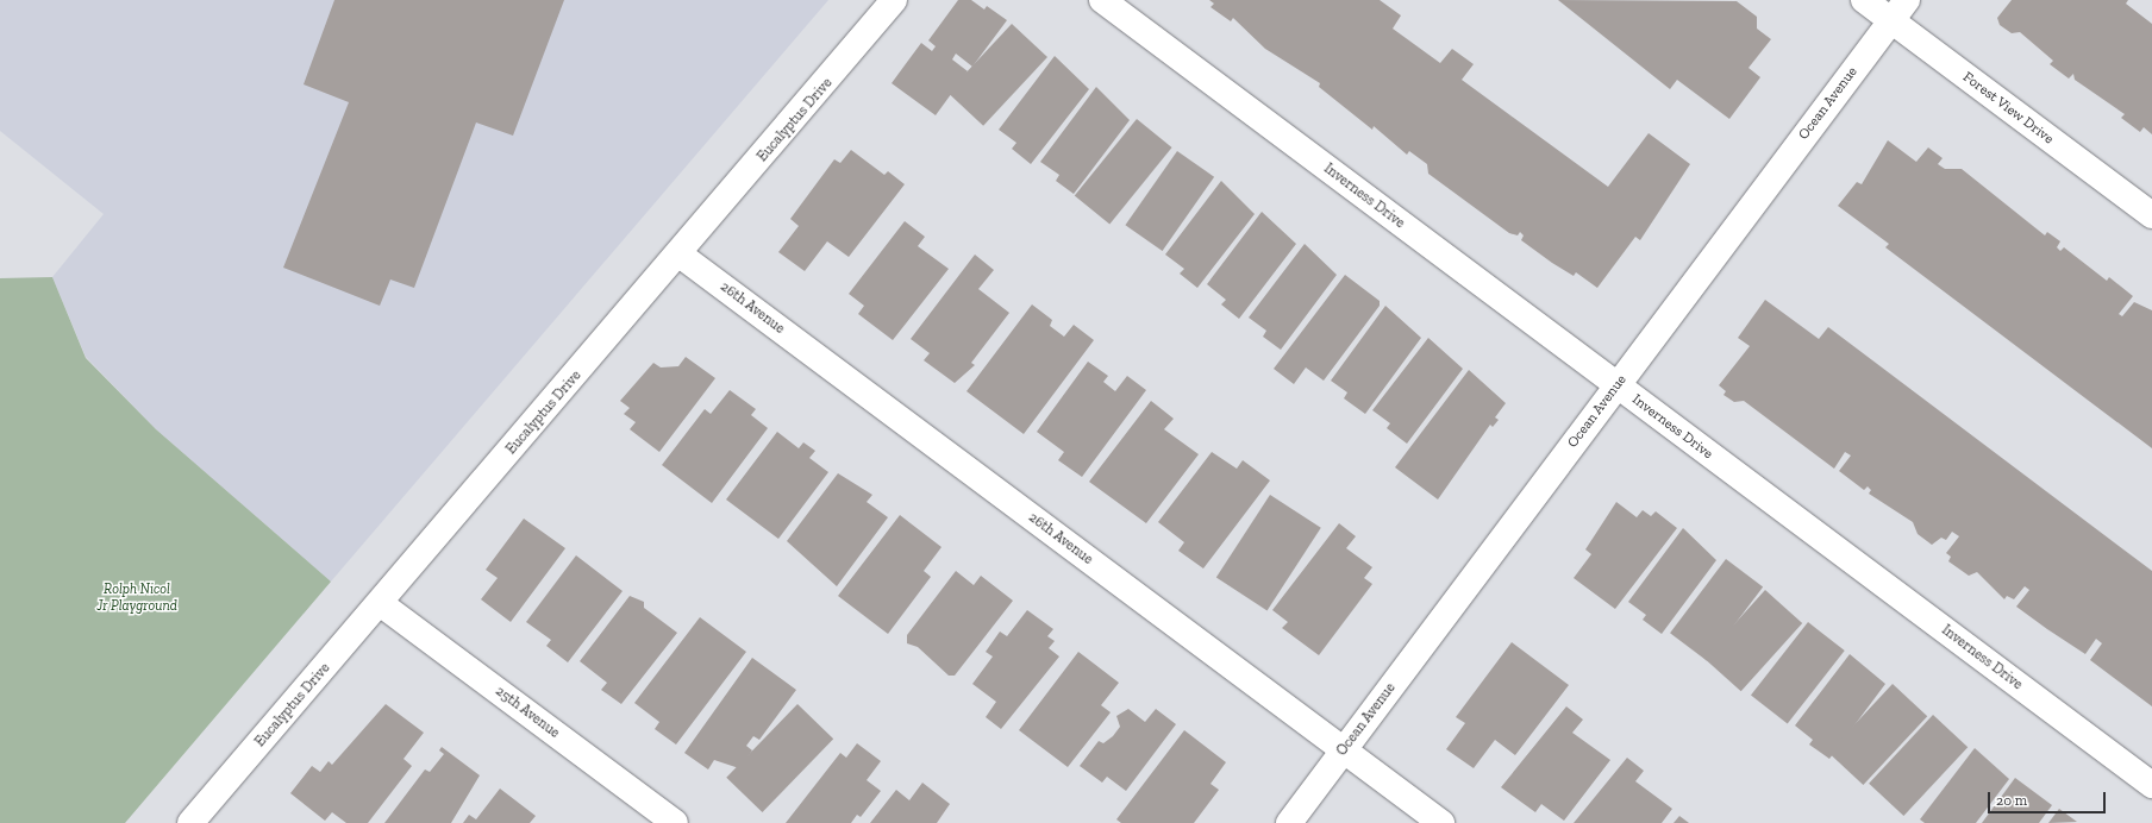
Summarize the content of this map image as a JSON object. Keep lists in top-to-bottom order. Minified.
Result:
{"streets":{"street":["Ocean Avenue","Forest View Drive","Eucalyptus Drive","Inverness Drive","26th Avenue","25th Avenue"]},"crossings":[["Ocean Avenue","Forest View Drive"],["Ocean Avenue","Inverness Drive"],["Ocean Avenue","26th Avenue"],["Eucalyptus Drive","26th Avenue"],["Eucalyptus Drive","25th Avenue"]],"parks":["Rolph Nicol Jr Playground"],"scale_bar":"20 m"}
